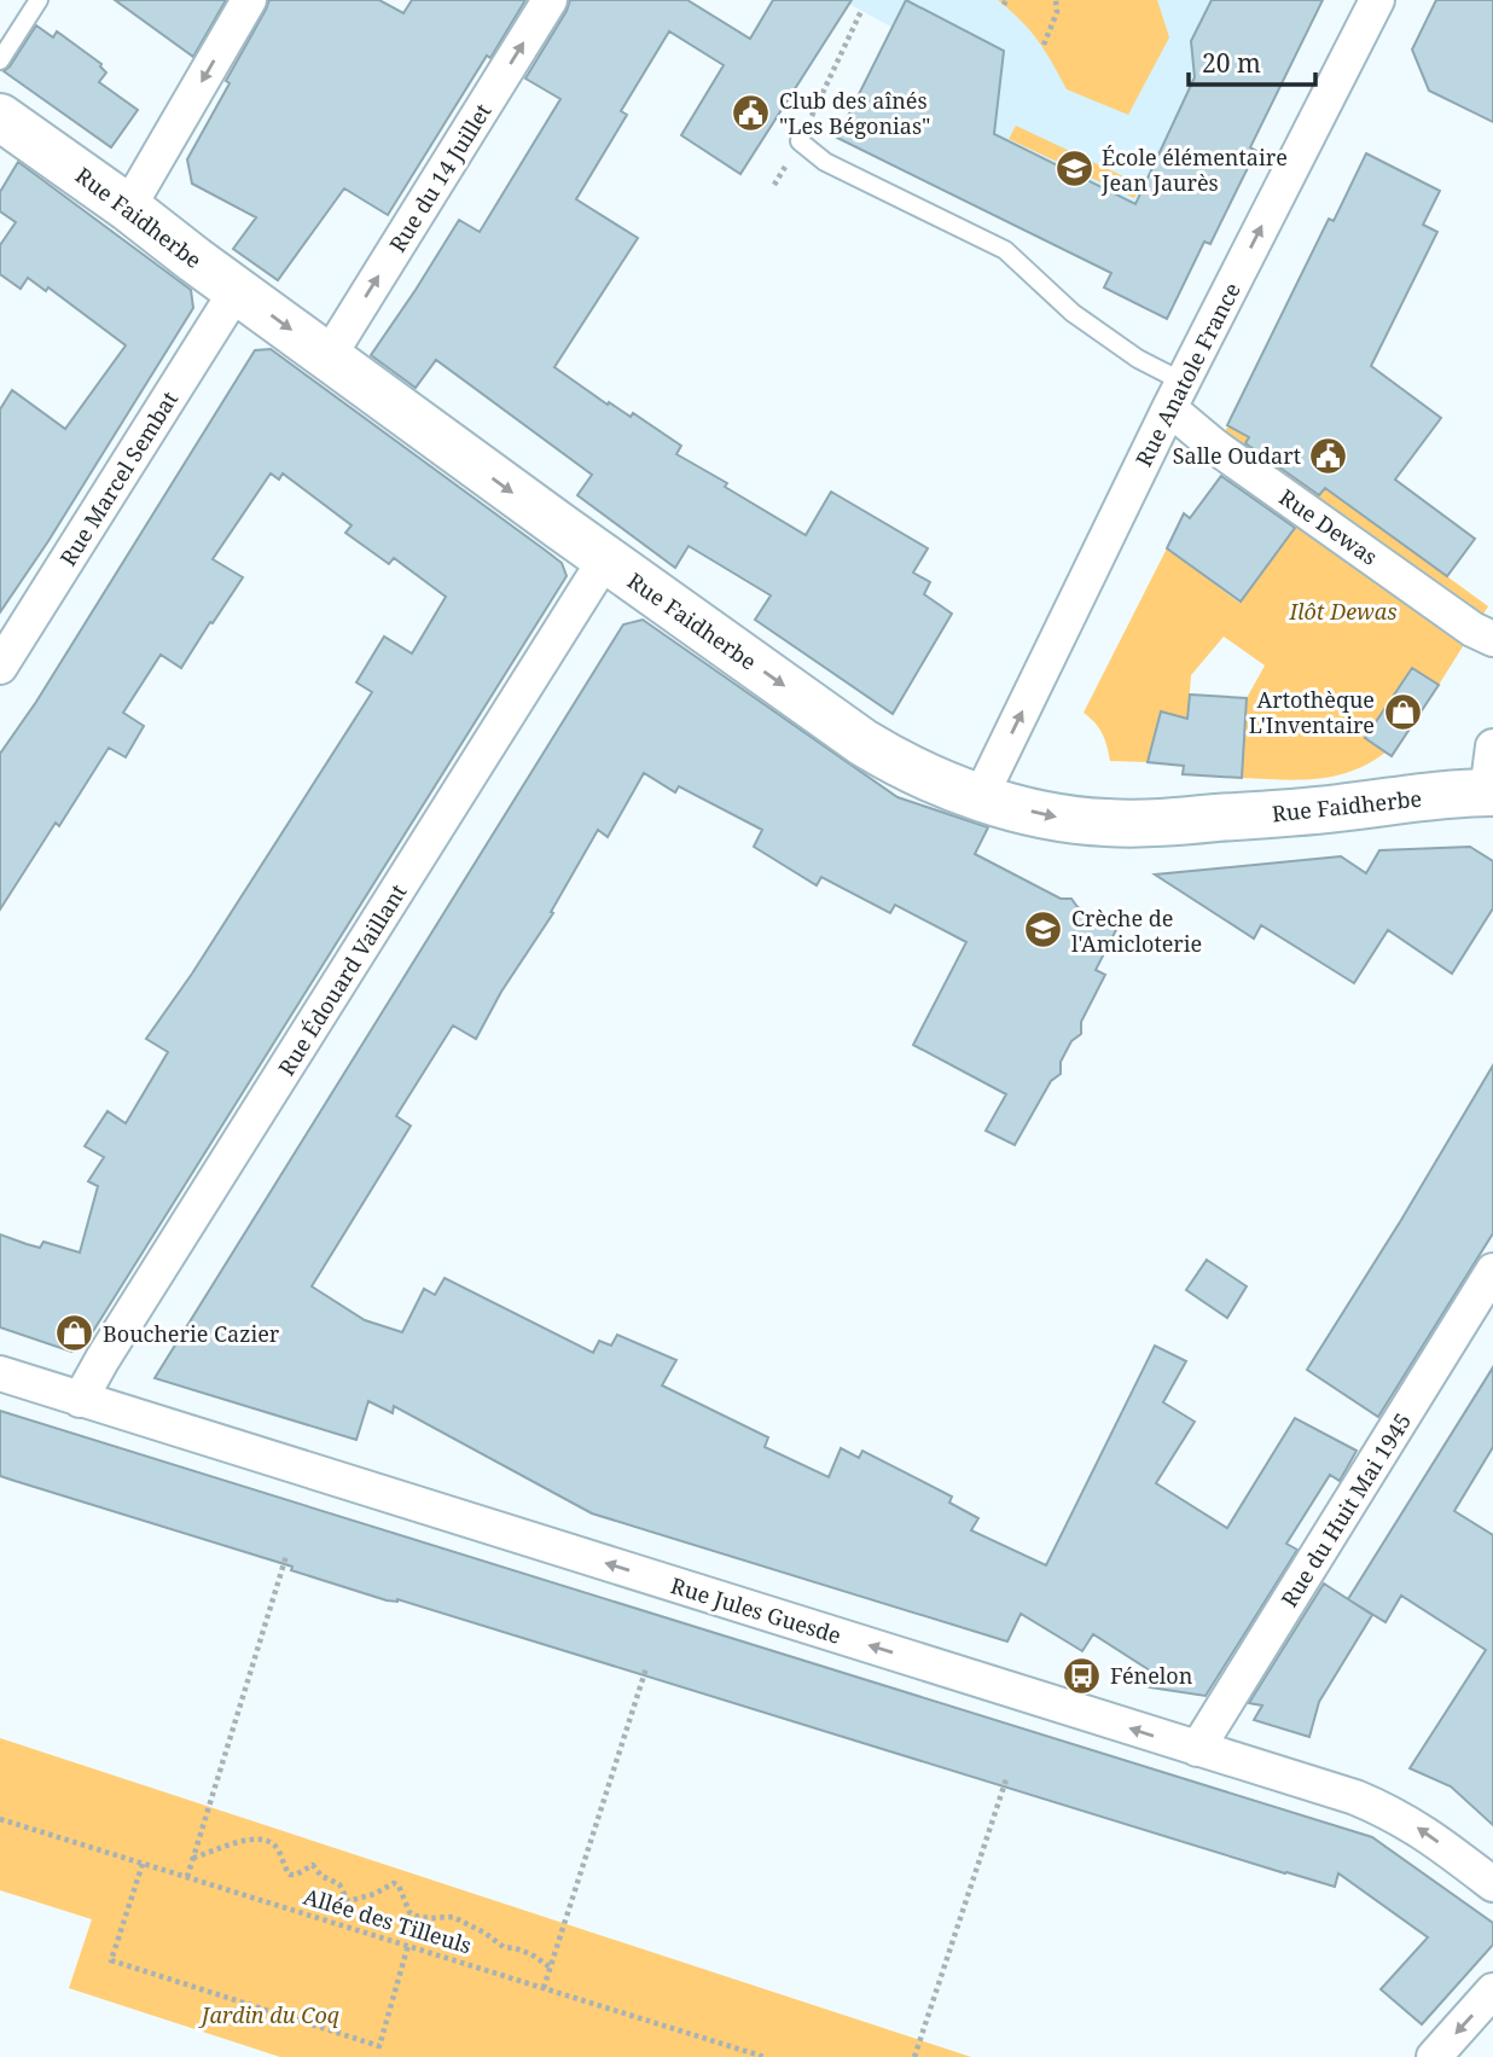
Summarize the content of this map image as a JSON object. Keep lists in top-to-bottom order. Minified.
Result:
{"streets":{"street":["Rue du 14 Juillet","Rue Faidherbe","Rue Anatole France","Rue Marcel Sembat","Rue Dewas","Rue Édouard Vaillant","Rue du Huit Mai 1945","Rue Jules Guesde"],"path":["Allée des Tilleuls"]},"crossings":[["Rue du 14 Juillet","Rue Faidherbe"],["Rue Faidherbe","Rue Anatole France"],["Rue Faidherbe","Rue Marcel Sembat"],["Rue Faidherbe","Rue Édouard Vaillant"],["Rue Anatole France","Rue Dewas"],["Rue Édouard Vaillant","Rue Jules Guesde"],["Rue du Huit Mai 1945","Rue Jules Guesde"]],"one_way":["Rue Faidherbe","Rue Anatole France","Rue Jules Guesde"],"parks":["Ilôt Dewas","Jardin du Coq"],"places":{"public building":["Club des aînés \"Les Bégonias\"","Salle Oudart"],"school or university":["École élémentaire Jean Jaurès","Crèche de l'Amicloterie"],"shop":["Artothèque L'Inventaire","Boucherie Cazier"],"bus stop":["Fénelon"]},"scale_bar":"20 m"}
